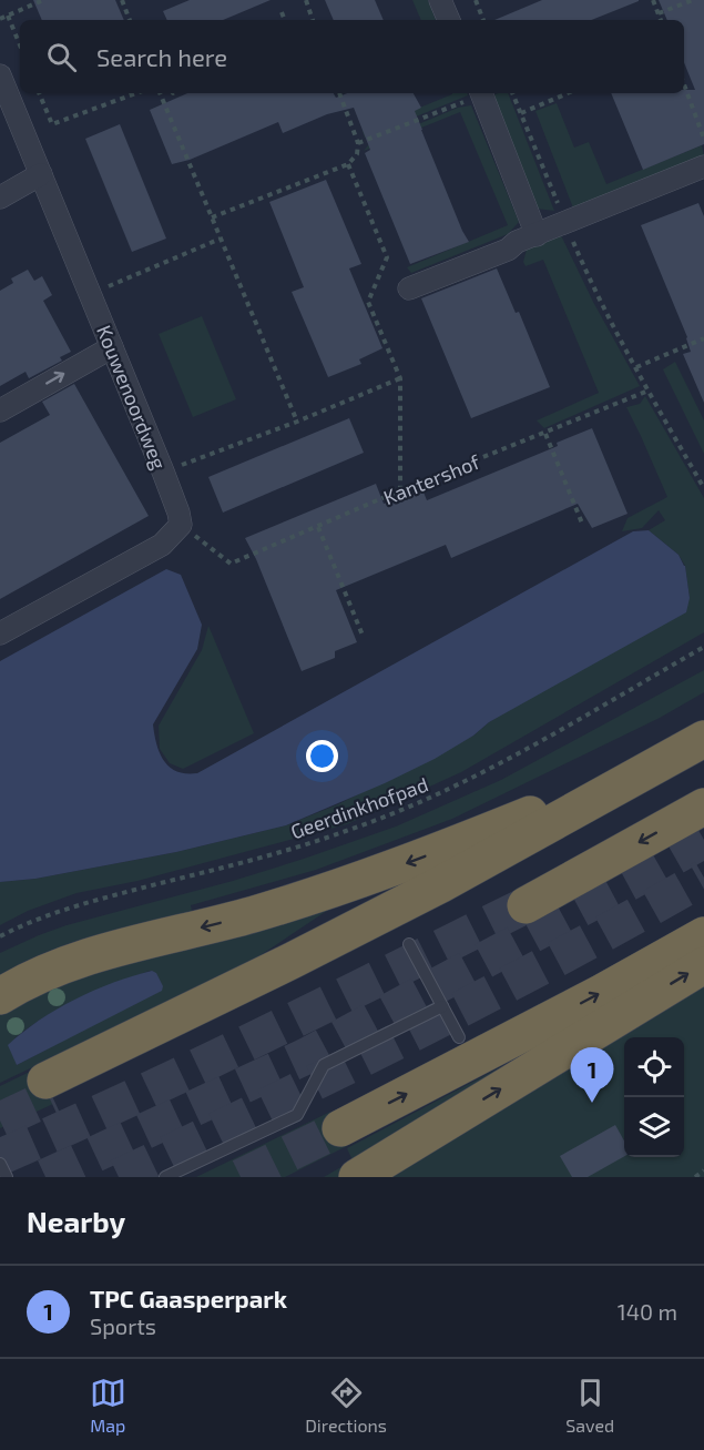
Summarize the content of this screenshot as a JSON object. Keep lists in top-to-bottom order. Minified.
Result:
{"streets":{"street":["Kouwenoordweg"],"path":["Kantershof","Geerdinkhofpad"]},"crossings":[["Kouwenoordweg","Kantershof"]],"page":{"search":"Search here","pins":"1","heading":"Nearby","list":[{"mark":"1","name":"TPC Gaasperpark","note":"Sports","value":"140 m"}],"nav":["Map","Directions","Saved"]}}
